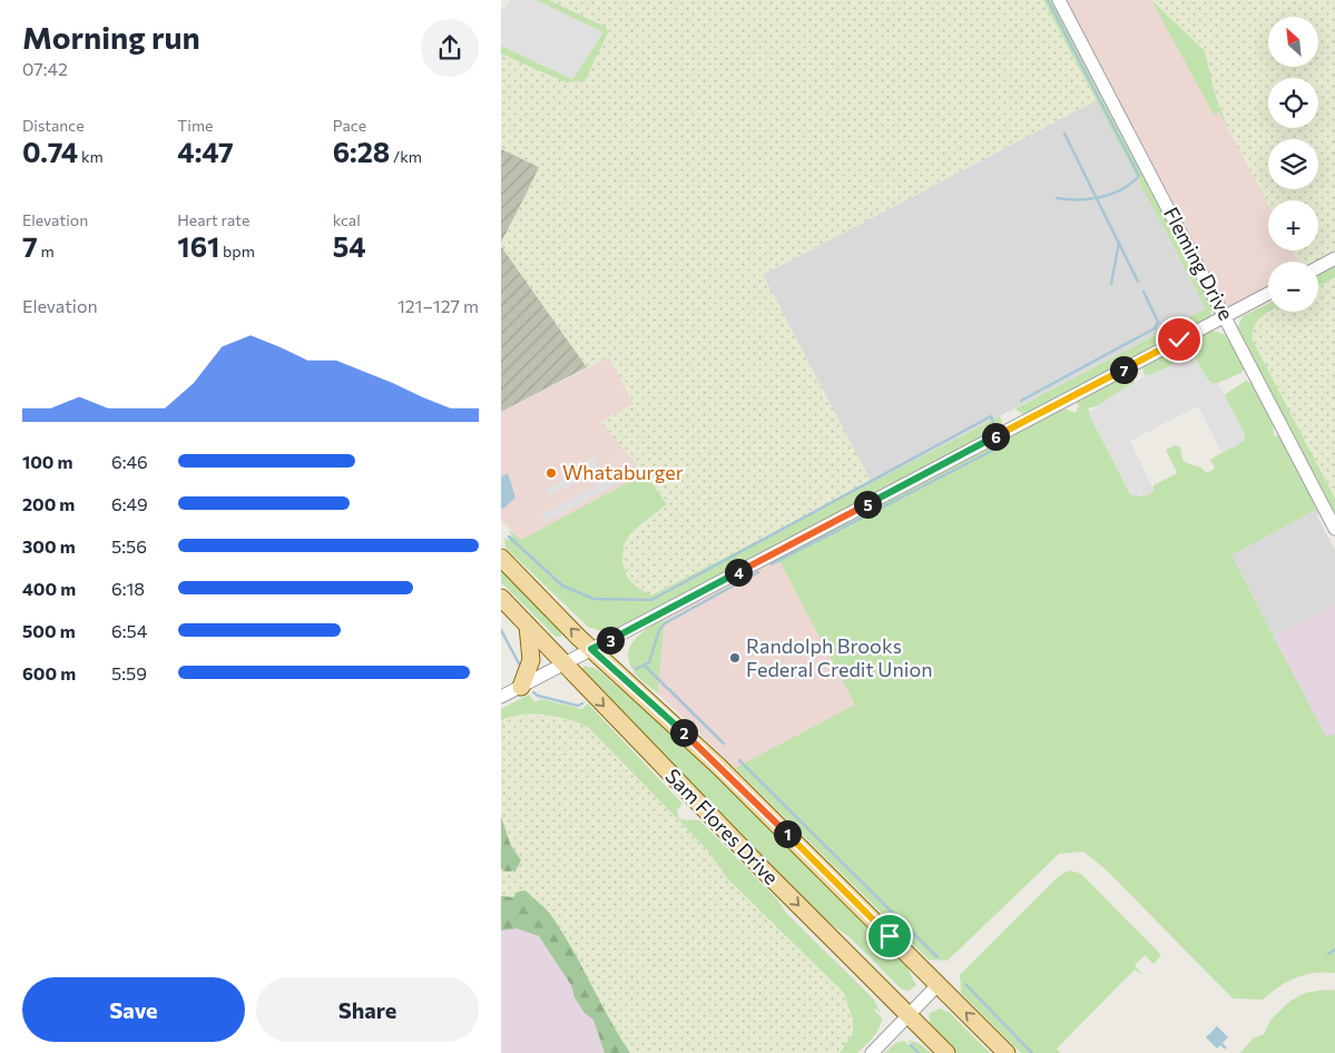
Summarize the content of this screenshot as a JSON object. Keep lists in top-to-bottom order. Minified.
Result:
{"streets":{"main road":["Sam Flores Drive"],"street":["Fleming Drive"]},"places":["Whataburger","Randolph Brooks Federal Credit Union"],"north":"top left","page":{"heading":["Morning run","07:42"],"map_buttons":["+","−"],"stats":[["Distance","0.74 km"],["Time","4:47"],["Pace","6:28 /km"],["Elevation","7 m"],["Heart rate","161 bpm"],["kcal","54"]],"chart":["Elevation","121–127 m"],"pins":["7","6","5","4","3","2","1"],"list":[{"name":"100 m","note":"6:46"},{"name":"200 m","note":"6:49"},{"name":"300 m","note":"5:56"},{"name":"400 m","note":"6:18"},{"name":"500 m","note":"6:54"},{"name":"600 m","note":"5:59"}],"buttons":["Save","Share"]}}
